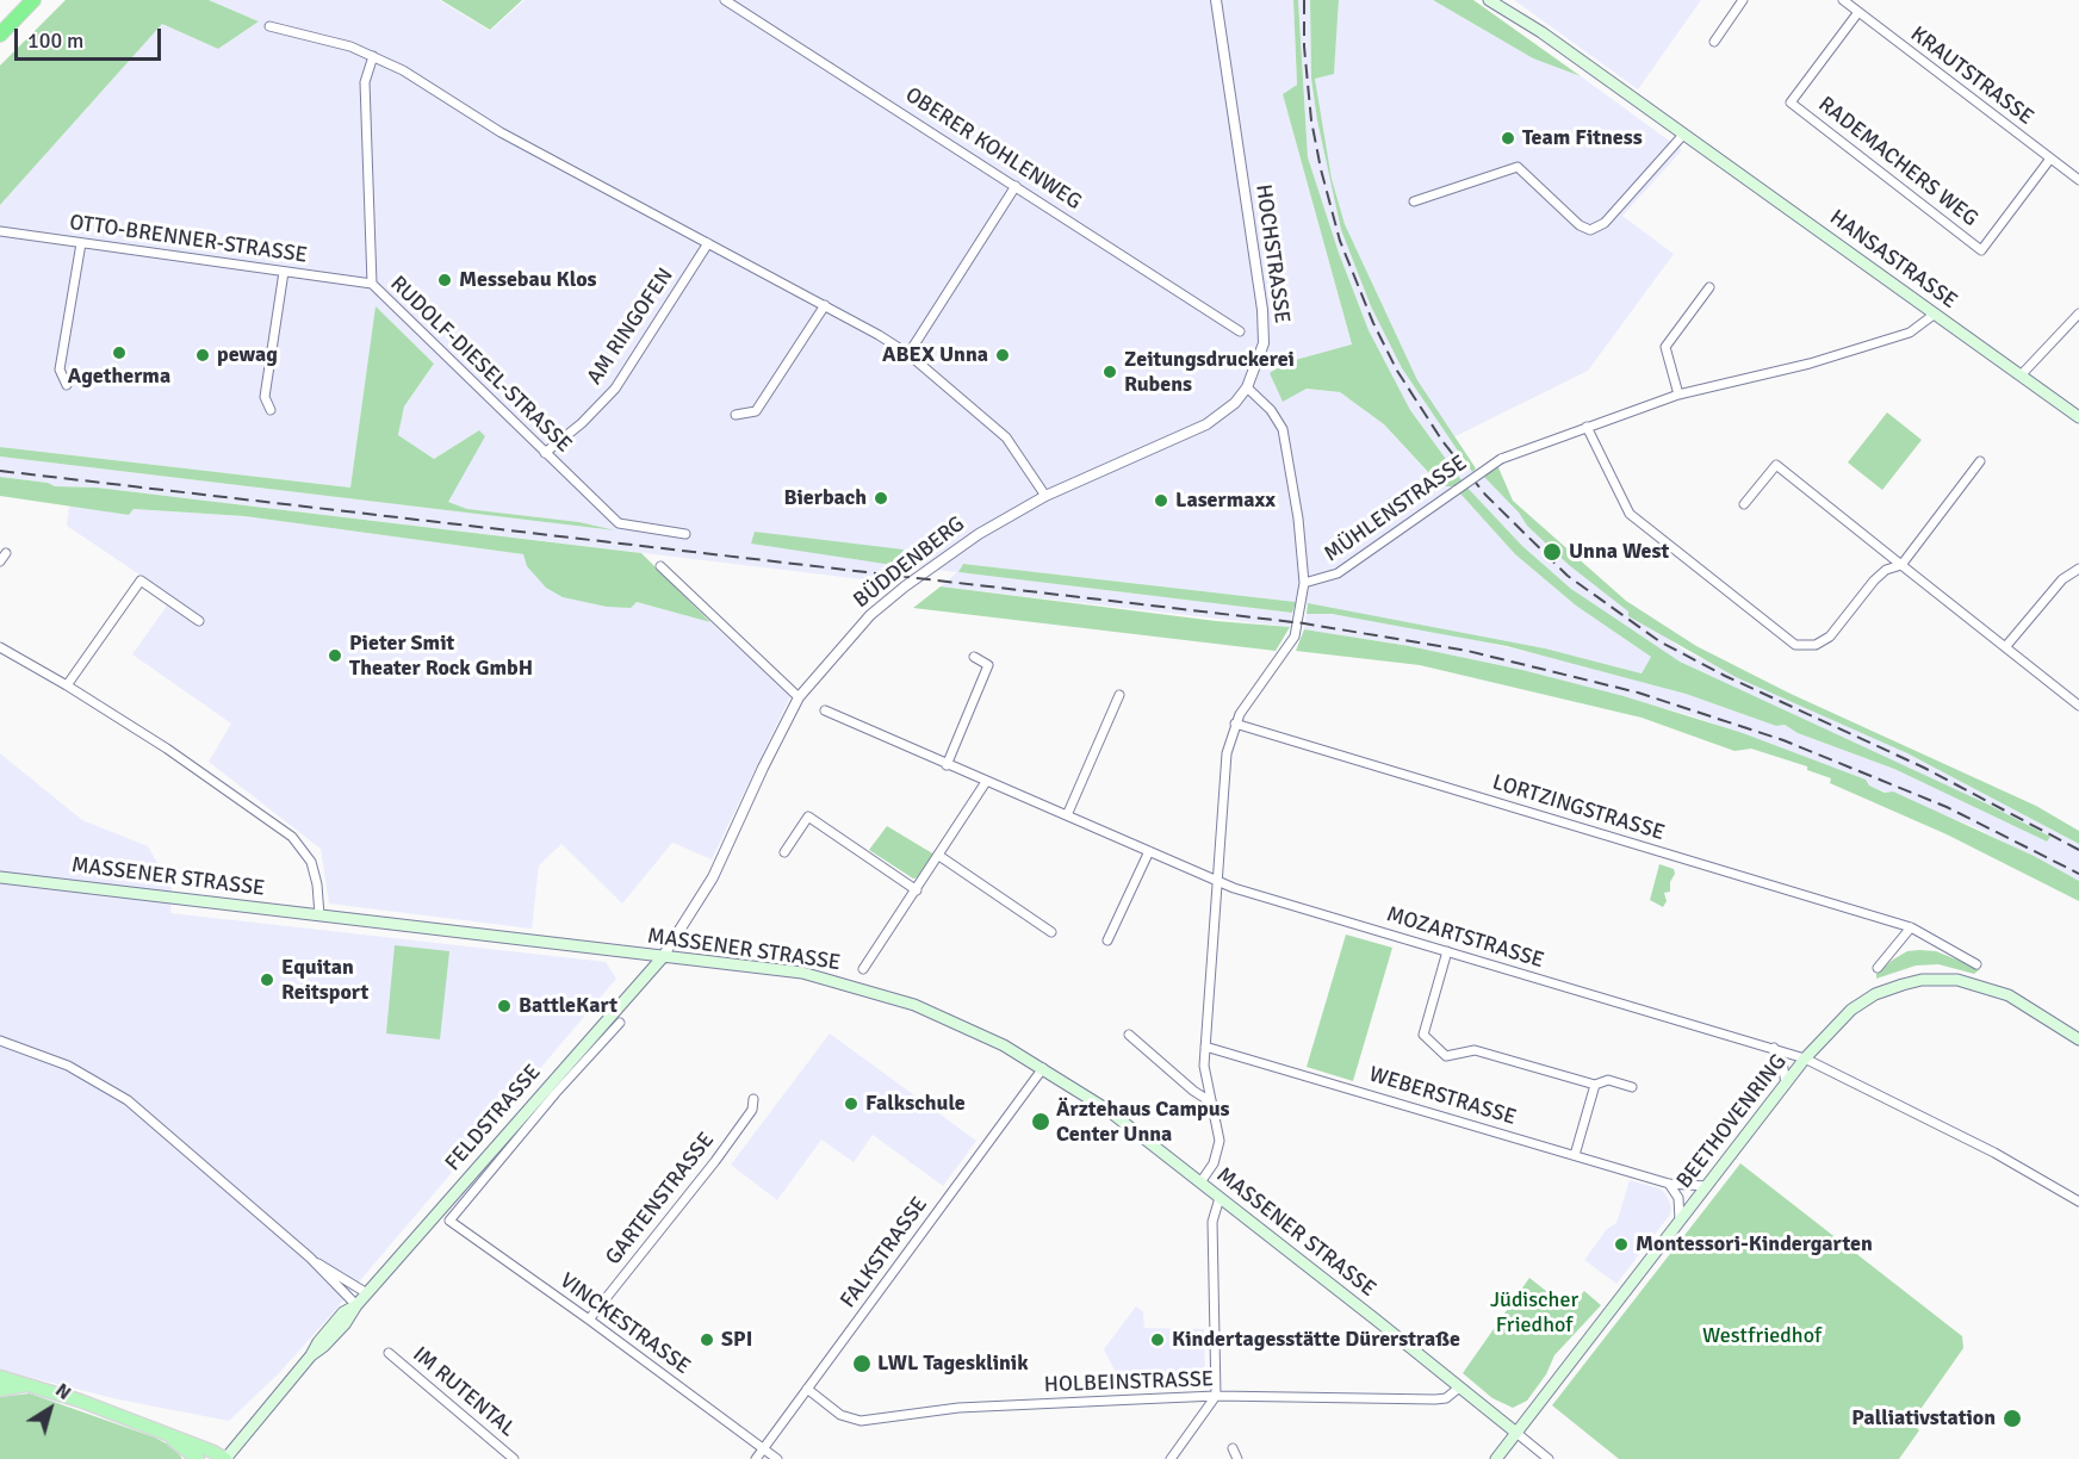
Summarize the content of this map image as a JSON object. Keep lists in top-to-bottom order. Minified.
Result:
{"streets":{"main road":["HANSASTRASSE","MASSENER STRASSE","FELDSTRASSE","BEETHOVENRING"],"street":["KRAUTSTRASSE","OBERER KOHLENWEG","RADEMACHERS WEG","OTTO-BRENNER-STRASSE","HOCHSTRASSE","AM RINGOFEN","RUDOLF-DIESEL-STRASSE","MÜHLENSTRASSE","BÜDDENBERG","LORTZINGSTRASSE","MOZARTSTRASSE","WEBERSTRASSE","GARTENSTRASSE","FALKSTRASSE","VINCKESTRASSE","HOLBEINSTRASSE","IM RUTENTAL"]},"crossings":[["KRAUTSTRASSE","RADEMACHERS WEG"],["OTTO-BRENNER-STRASSE","RUDOLF-DIESEL-STRASSE"],["HOCHSTRASSE","BÜDDENBERG"],["HANSASTRASSE","MÜHLENSTRASSE"],["AM RINGOFEN","RUDOLF-DIESEL-STRASSE"],["BÜDDENBERG","MASSENER STRASSE"],["BÜDDENBERG","FELDSTRASSE"],["MASSENER STRASSE","FELDSTRASSE"],["MASSENER STRASSE","BEETHOVENRING"],["MASSENER STRASSE","FALKSTRASSE"],["MASSENER STRASSE","HOLBEINSTRASSE"],["MOZARTSTRASSE","BEETHOVENRING"],["WEBERSTRASSE","BEETHOVENRING"],["FELDSTRASSE","VINCKESTRASSE"],["GARTENSTRASSE","VINCKESTRASSE"],["FALKSTRASSE","VINCKESTRASSE"],["FALKSTRASSE","HOLBEINSTRASSE"]],"parks":["Jüdischer Friedhof","Westfriedhof"],"places":["Team Fitness","Messebau Klos","Agetherma","pewag","ABEX Unna","Zeitungsdruckerei Rubens","Bierbach","Lasermaxx","Unna West","Pieter Smit Theater Rock GmbH","Equitan Reitsport","BattleKart","Falkschule","Ärztehaus Campus Center Unna","Montessori-Kindergarten","SPI","Kindertagesstätte Dürerstraße","LWL Tagesklinik","Palliativstation"],"scale_bar":"100 m","north":"top right"}
